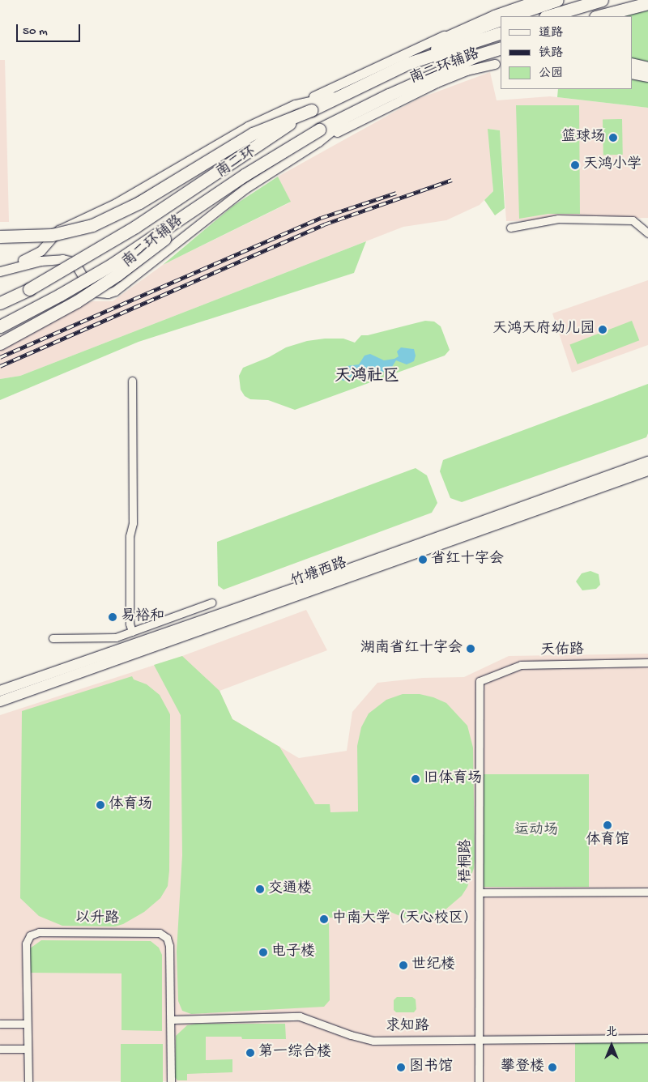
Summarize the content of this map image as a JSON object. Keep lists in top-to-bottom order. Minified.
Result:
{"streets":{"highway":["南二环"],"main road":["竹塘西路"],"street":["南二环辅路","天佑路","梧桐路","以升路","求知路"]},"crossings":[["南二环辅路","南二环"],["天佑路","梧桐路"],["梧桐路","求知路"],["以升路","求知路"]],"districts":["天鸿社区"],"parks":["运动场"],"places":["篮球场","天鸿小学","天鸿天府幼儿园","省红十字会","易裕和","湖南省红十字会","旧体育场","体育场","体育馆","交通楼","中南大学（天心校区）","电子楼","世纪楼","第一综合楼","图书馆","攀登楼"],"legend":["道路","铁路","公园"],"scale_bar":"50 m","north":"top"}
